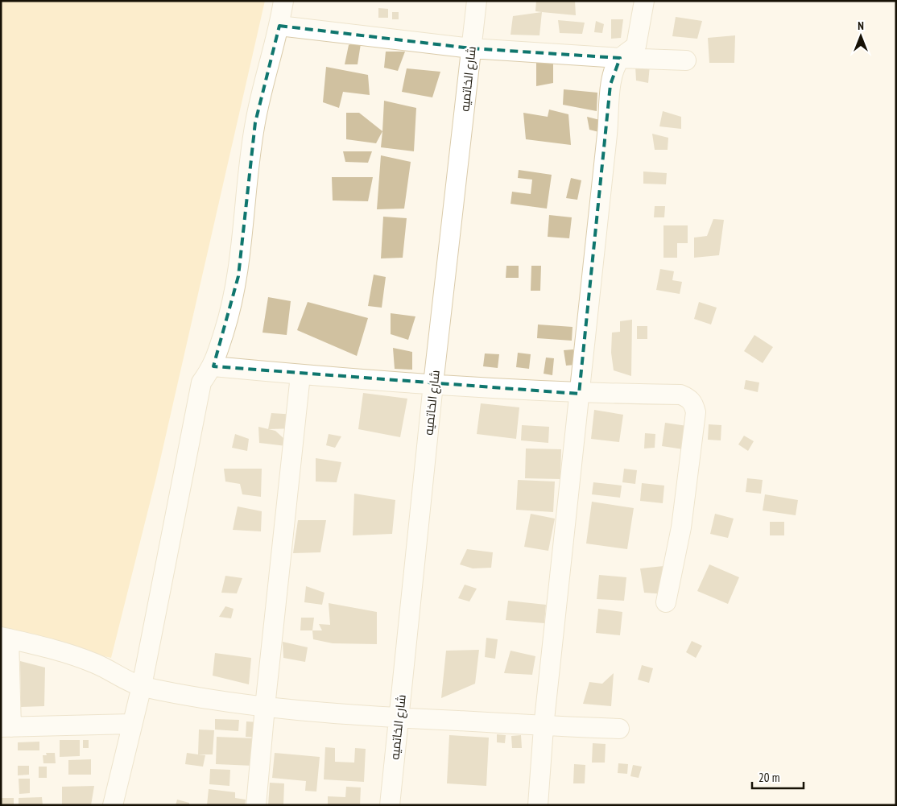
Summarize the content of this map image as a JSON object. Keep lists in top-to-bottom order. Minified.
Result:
{"streets":{"street":["شارع الخاتميه"]},"scale_bar":"20 m","north":"top"}
